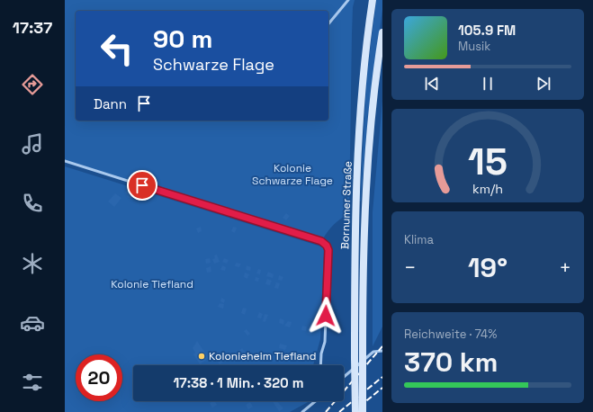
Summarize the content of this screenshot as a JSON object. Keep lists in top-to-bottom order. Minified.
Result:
{"streets":{"main road":["Bornumer Straße"]},"parks":["Kolonie Schwarze Flage","Kolonie Tiefland"],"places":["Kolonieheim Tiefland"],"page":{"tabs":"17:37","turn":["90 m","Schwarze Flage"],"song":["105.9 FM","Musik"],"then":"Dann","tile":["Klima",["Reichweite · 74%","370 km"]],"heat":["−","19°","+"],"limit":"20","trip":"17:38 · 1 Min. · 320 m","gauge":["15","km/h"]}}
